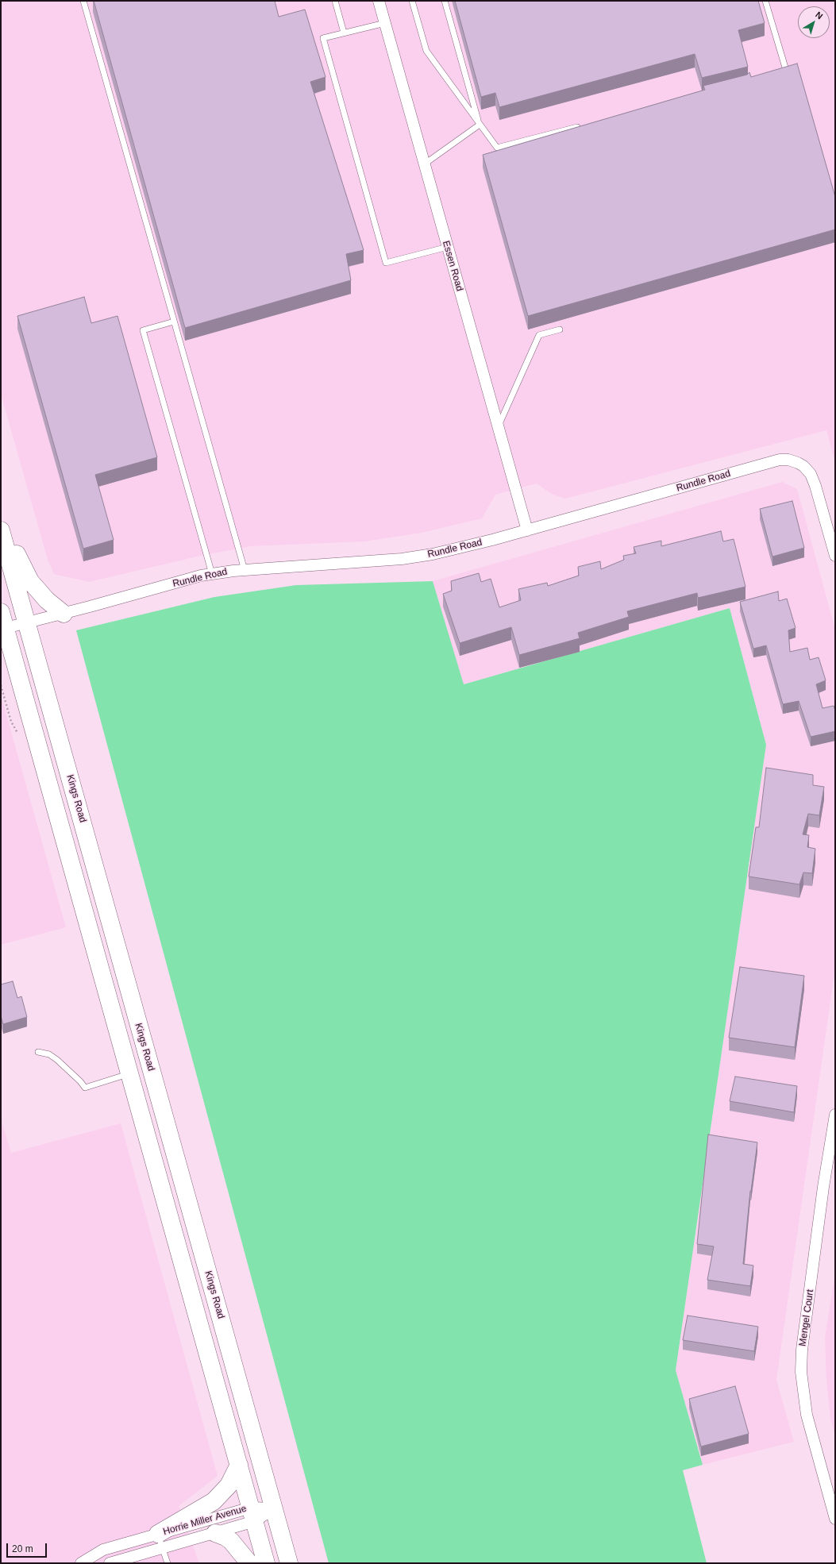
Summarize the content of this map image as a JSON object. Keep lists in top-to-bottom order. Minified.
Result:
{"streets":{"main road":["Kings Road"],"street":["Essen Road","Rundle Road","Mengel Court","Horrie Miller Avenue"]},"crossings":[["Essen Road","Rundle Road"],["Rundle Road","Kings Road"],["Kings Road","Horrie Miller Avenue"]],"scale_bar":"20 m","north":"top right"}
